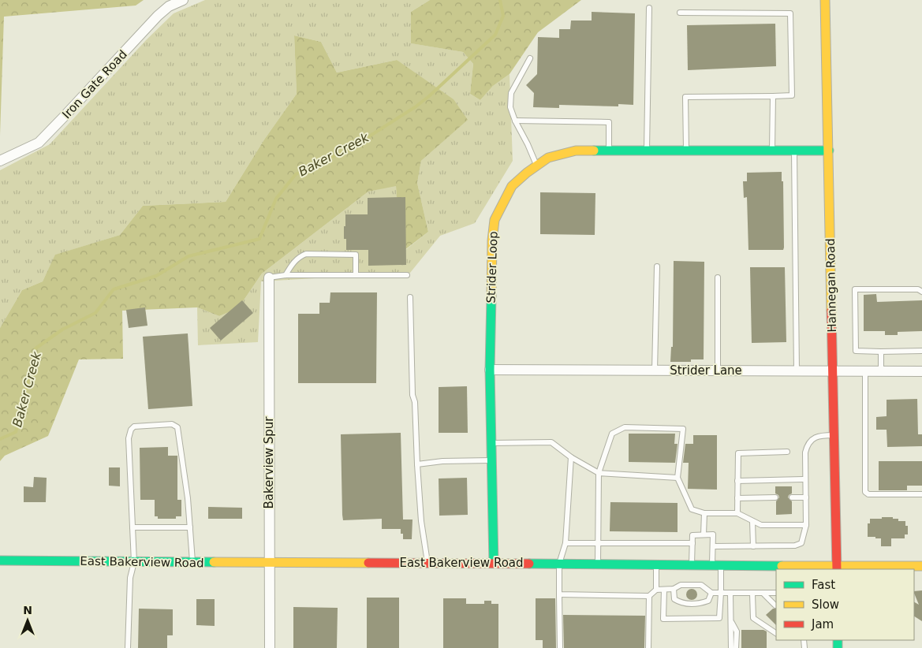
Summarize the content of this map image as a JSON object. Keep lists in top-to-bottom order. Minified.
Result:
{"streets":{"main road":["Strider Loop","Hannegan Road","East Bakerview Road"],"street":["Iron Gate Road","Strider Lane","Bakerview Spur"]},"crossings":[["Strider Loop","Hannegan Road"],["Strider Loop","Strider Lane"],["Strider Loop","East Bakerview Road"],["Hannegan Road","Strider Lane"],["Hannegan Road","East Bakerview Road"],["Bakerview Spur","East Bakerview Road"]],"water":["Baker Creek"],"legend":["Fast","Slow","Jam"],"north":"top"}
